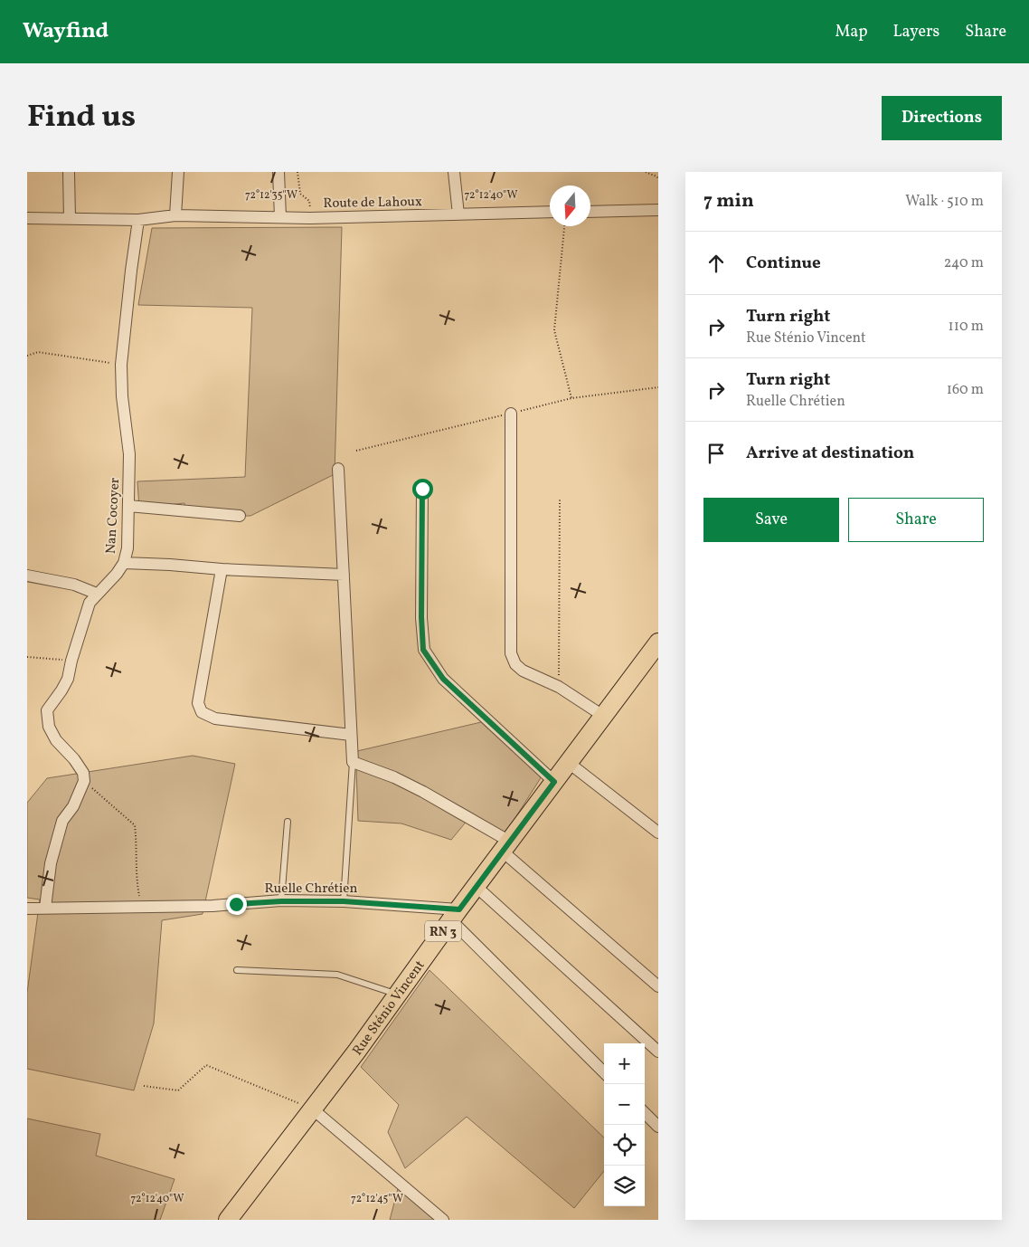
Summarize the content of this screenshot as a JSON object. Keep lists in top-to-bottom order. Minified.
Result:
{"streets":{"main road":["RN 3","Rue Sténio Vincent"],"street":["Route de Lahoux","Nan Cocoyer","Ruelle Chrétien"]},"crossings":[["Route de Lahoux","Nan Cocoyer"],["Ruelle Chrétien","Rue Sténio Vincent"]],"north":"bottom","page":{"header":"Wayfind","nav":["Map","Layers","Share"],"title":"Find us","buttons":["Directions",["Save","Share"]],"heading":["7 min","Walk · 510 m"],"list":[["Continue","240 m"],["Turn right","Rue Sténio Vincent","110 m"],["Turn right","Ruelle Chrétien","160 m"],"Arrive at destination"],"map_buttons":["+","−"]},"coordinates":["72°12'35\"W","72°12'40\"W","72°12'45\"W"]}
